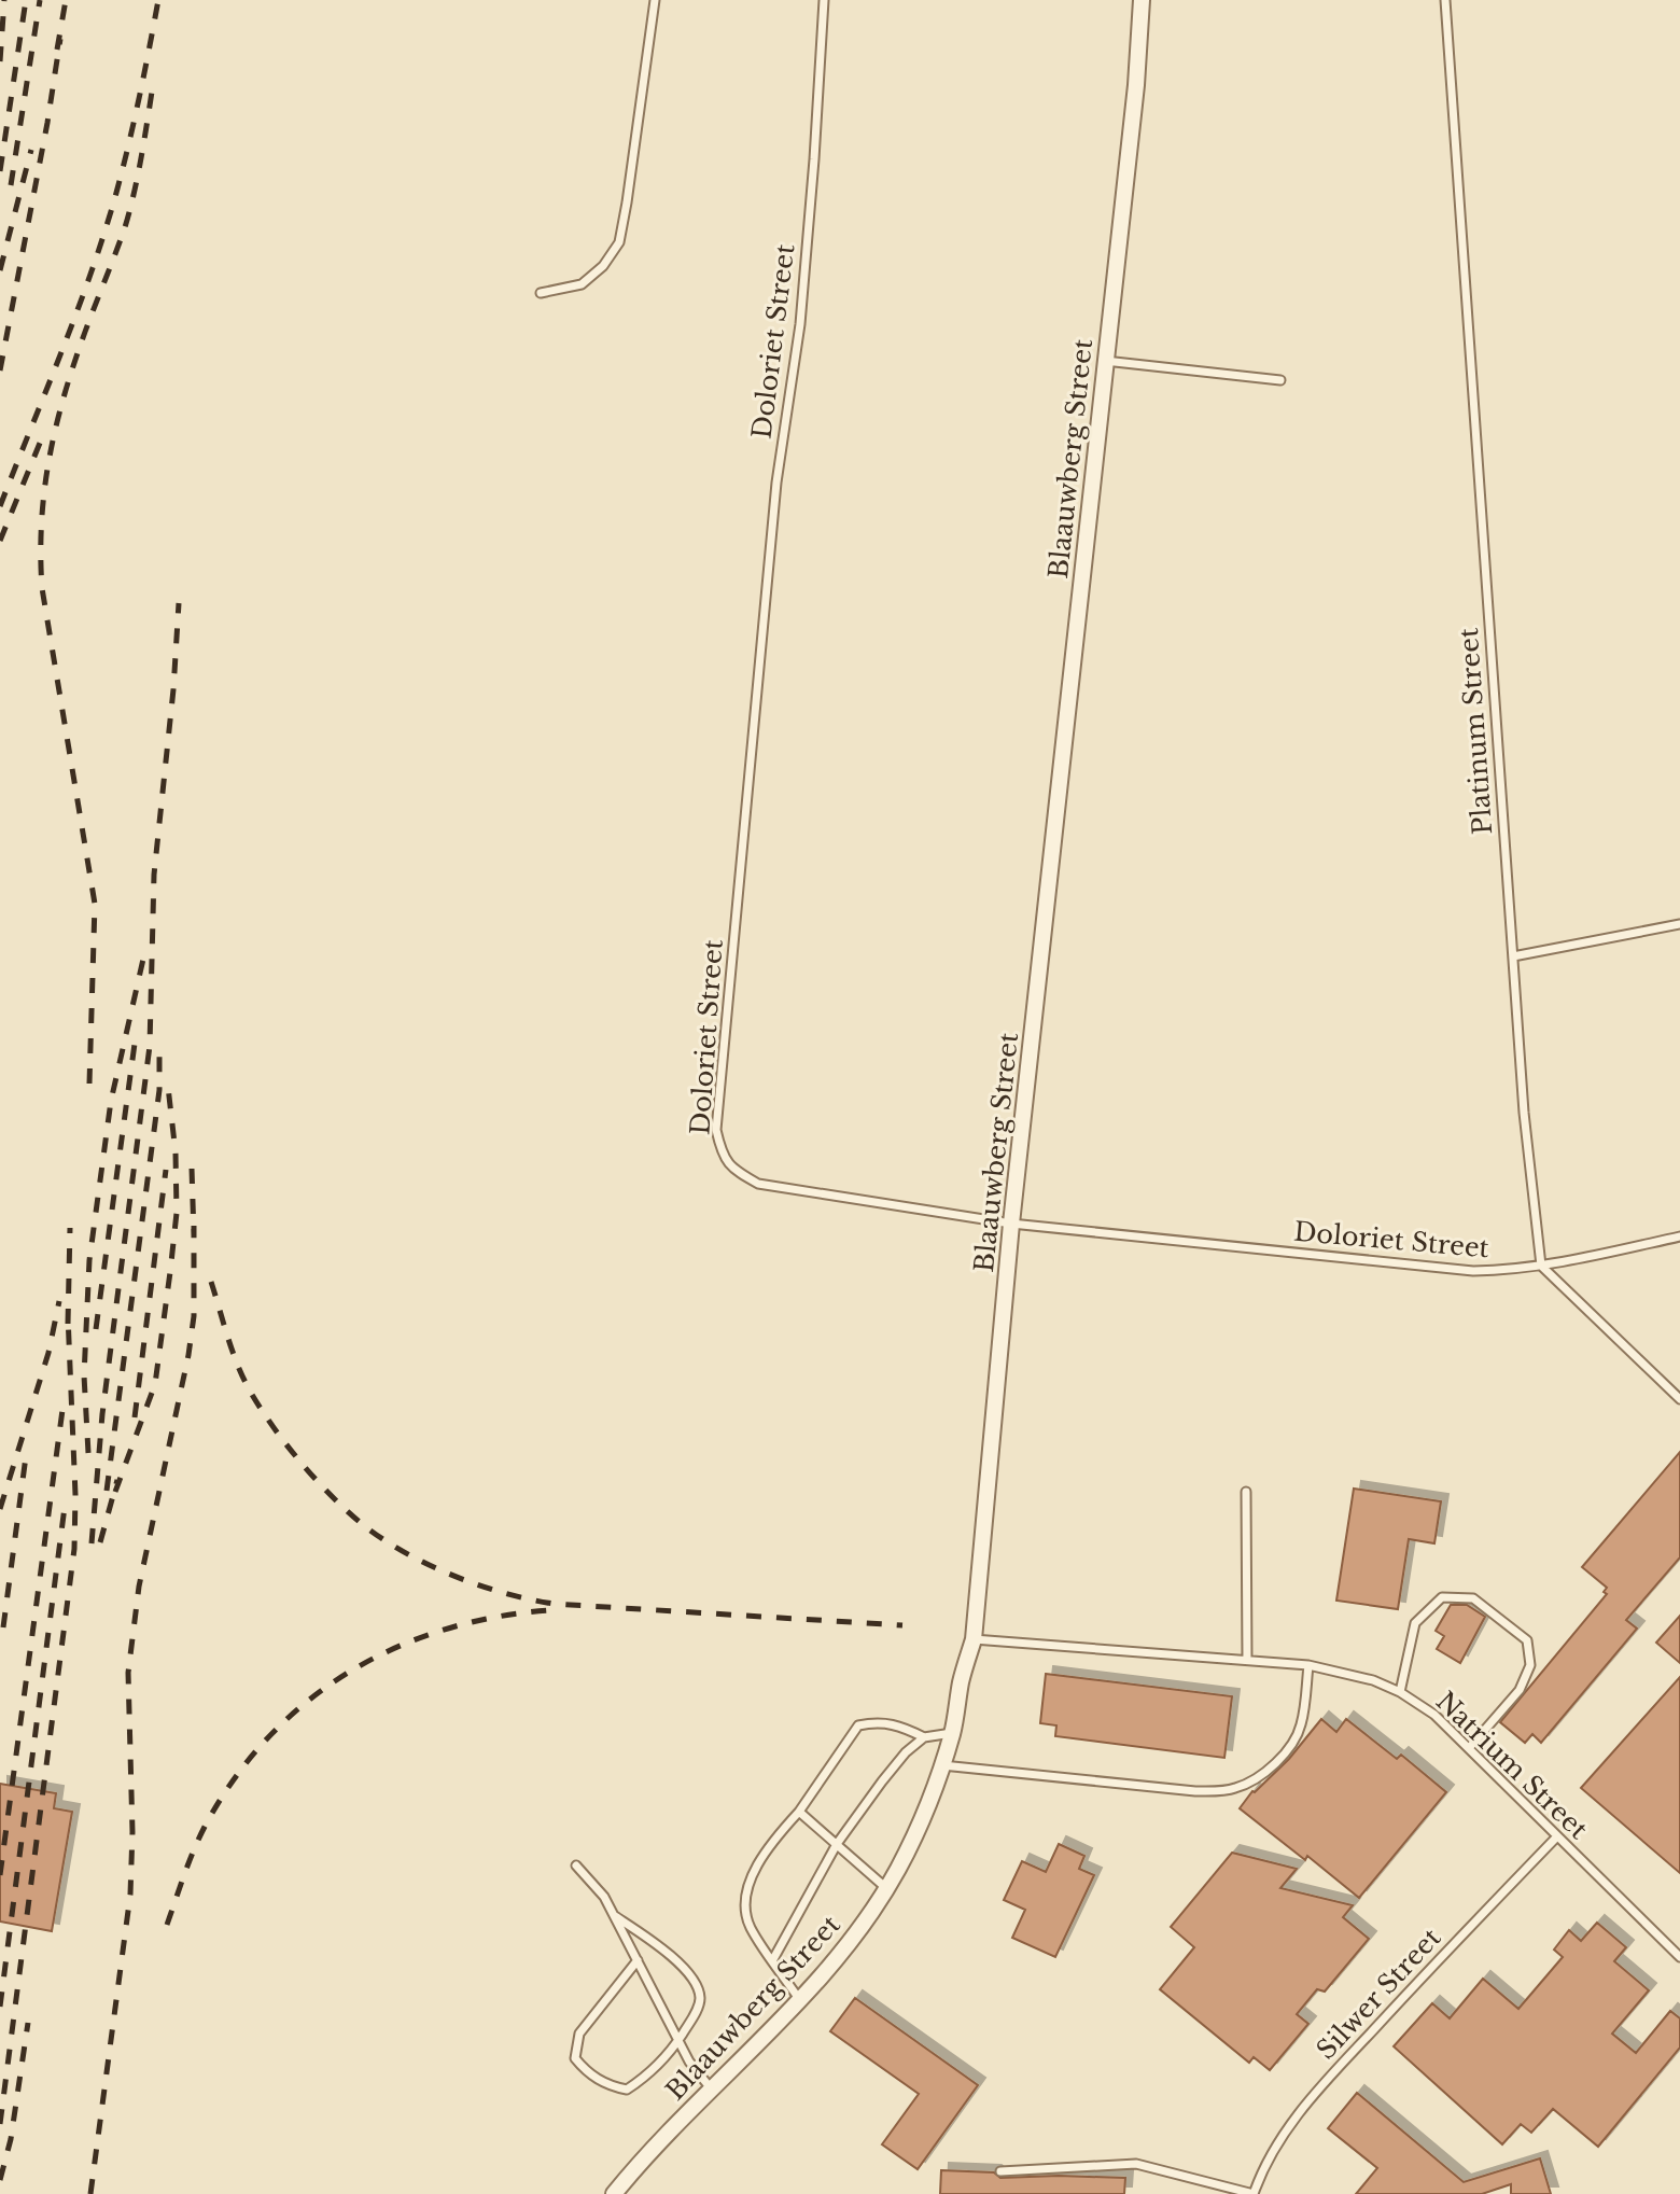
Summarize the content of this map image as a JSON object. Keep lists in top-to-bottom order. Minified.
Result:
{"streets":{"street":["Blaauwberg Street"],"lane":["Doloriet Street","Platinum Street","Natrium Street","Silwer Street"]},"crossings":[["Doloriet Street","Blaauwberg Street"],["Doloriet Street","Platinum Street"],["Blaauwberg Street","Natrium Street"],["Natrium Street","Silwer Street"]]}
